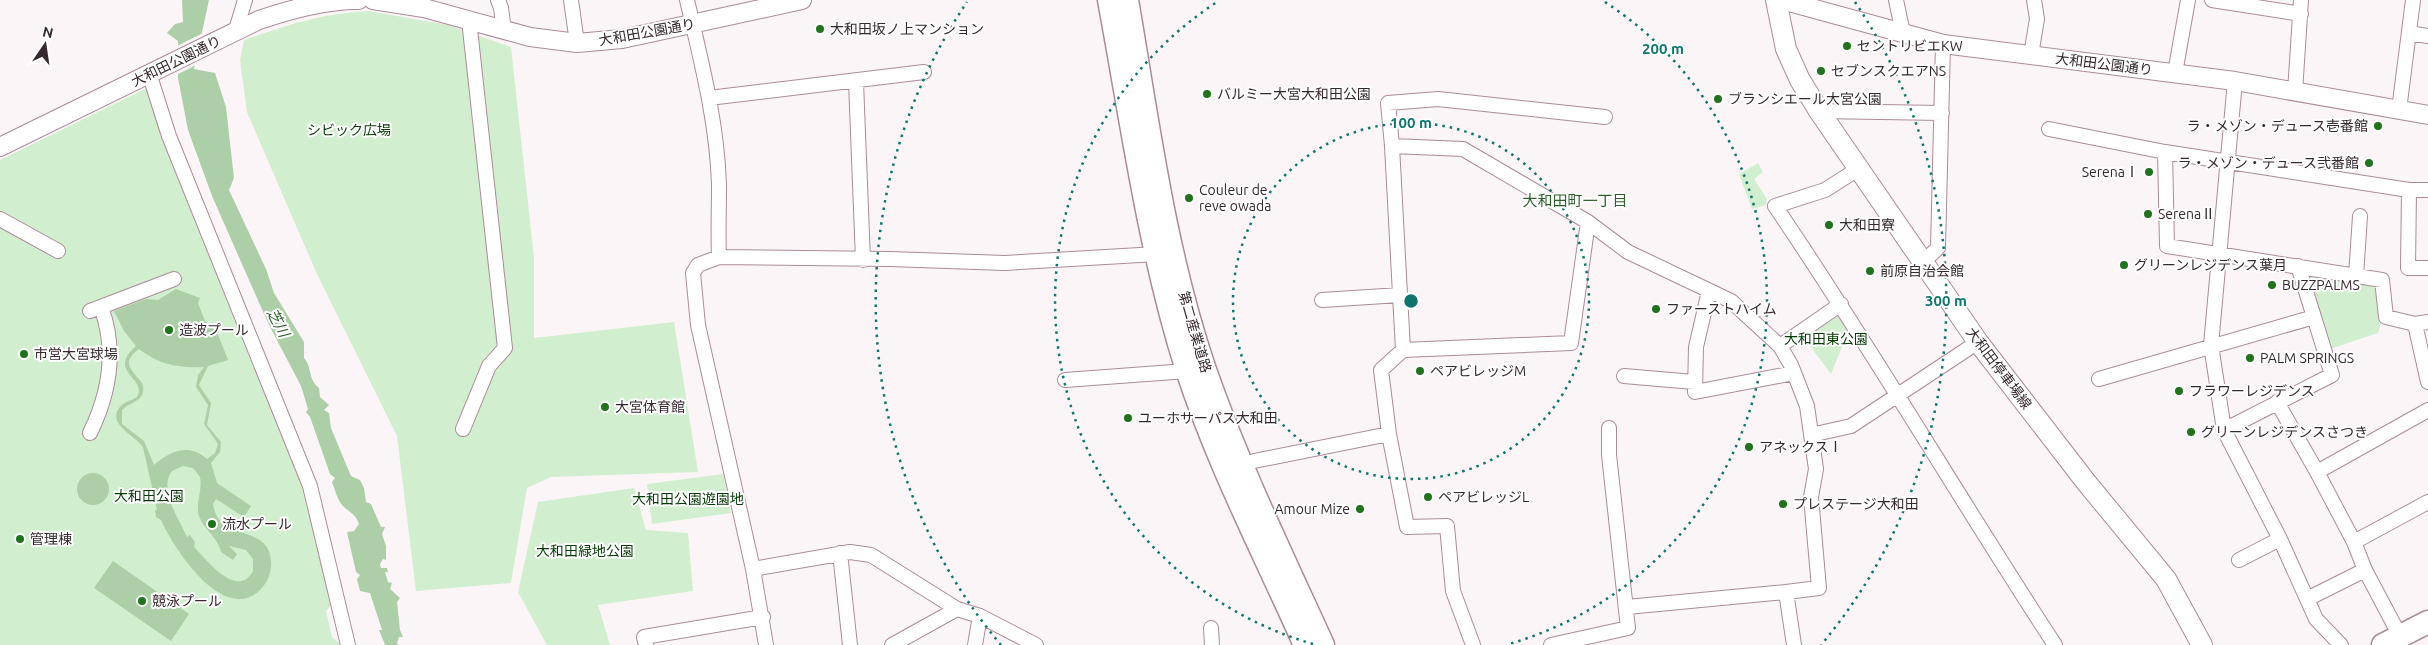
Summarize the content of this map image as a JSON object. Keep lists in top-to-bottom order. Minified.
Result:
{"streets":{"main road":["第二産業道路","大和田停車場線"],"street":["大和田公園通り"]},"districts":["大和田町一丁目"],"water":["芝川"],"parks":["シビック広場","大和田東公園","大和田公園","大和田公園遊園地","大和田緑地公園"],"places":["大和田坂ノ上マンション","セントリビエKW","セブンスクエアNS","バルミー大宮大和田公園","ブランシエール大宮公園","ラ・メゾン・デュース壱番館","ラ・メゾン・デュース弐番館","SerenaⅠ","Couleur de reve owada","SerenaⅡ","大和田寮","グリーンレジデンス葉月","前原自治会館","BUZZPALMS","ファーストハイム","造波プール","市営大宮球場","PALM SPRINGS","ペアビレッジM","フラワーレジデンス","大宮体育館","ユーホサーパス大和田","グリーンレジデンスさつき","アネックスⅠ","ペアビレッジL","プレステージ大和田","Amour Mize","流水プール","管理棟","競泳プール"],"north":"top","rings":["200 m","100 m","300 m"]}
